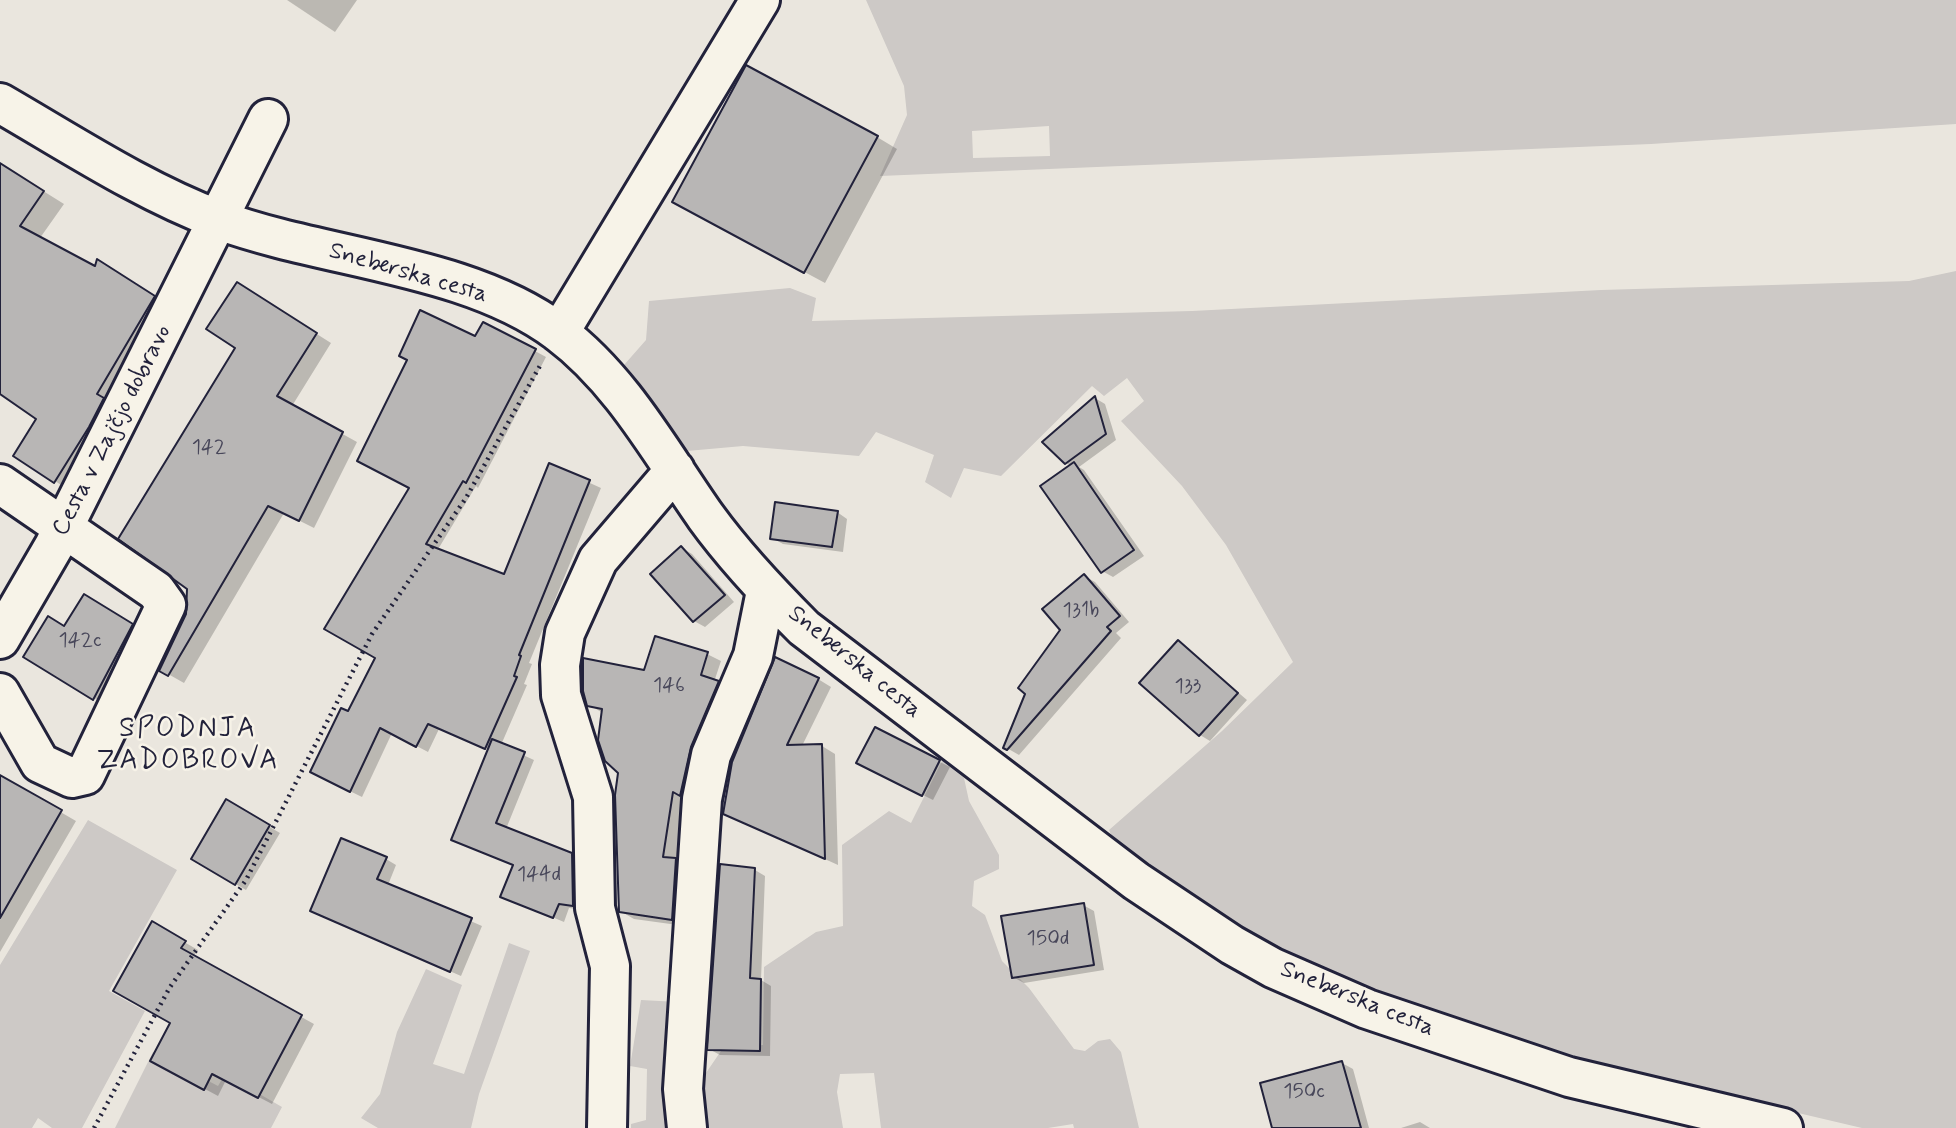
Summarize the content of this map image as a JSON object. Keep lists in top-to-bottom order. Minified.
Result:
{"streets":{"street":["Sneberska cesta","Cesta v Zajčjo dobravo"]},"crossings":[["Sneberska cesta","Cesta v Zajčjo dobravo"]],"districts":["SPODNJA ZADOBROVA"],"house_numbers":["142","131b","142c","146","133","144d","150d","150c"]}
